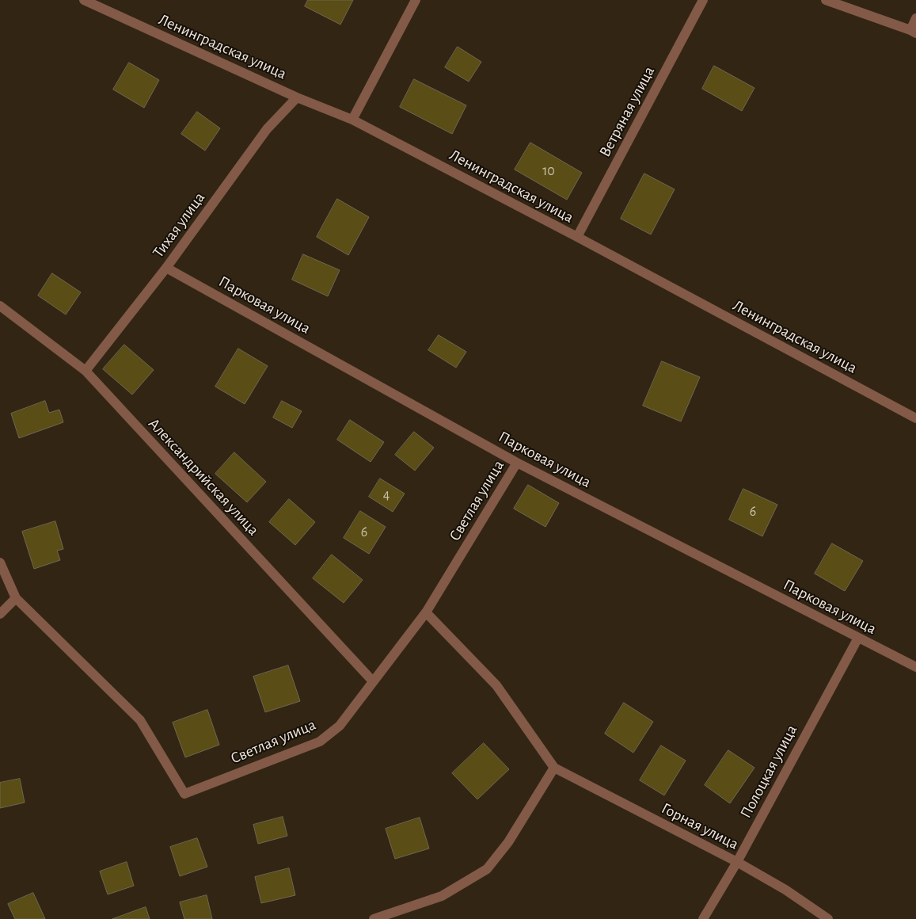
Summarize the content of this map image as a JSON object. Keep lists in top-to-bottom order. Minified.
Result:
{"streets":{"street":["Ленинградская улица","Ветряная улица","Тихая улица","Парковая улица","Александрийская улица","Светлая улица","Полоцкая улица","Горная улица"]},"crossings":[["Ленинградская улица","Ветряная улица"],["Ленинградская улица","Тихая улица"],["Тихая улица","Парковая улица"],["Тихая улица","Александрийская улица"],["Парковая улица","Светлая улица"],["Парковая улица","Полоцкая улица"],["Александрийская улица","Светлая улица"],["Полоцкая улица","Горная улица"]],"house_numbers":["10","4","6","6"]}
